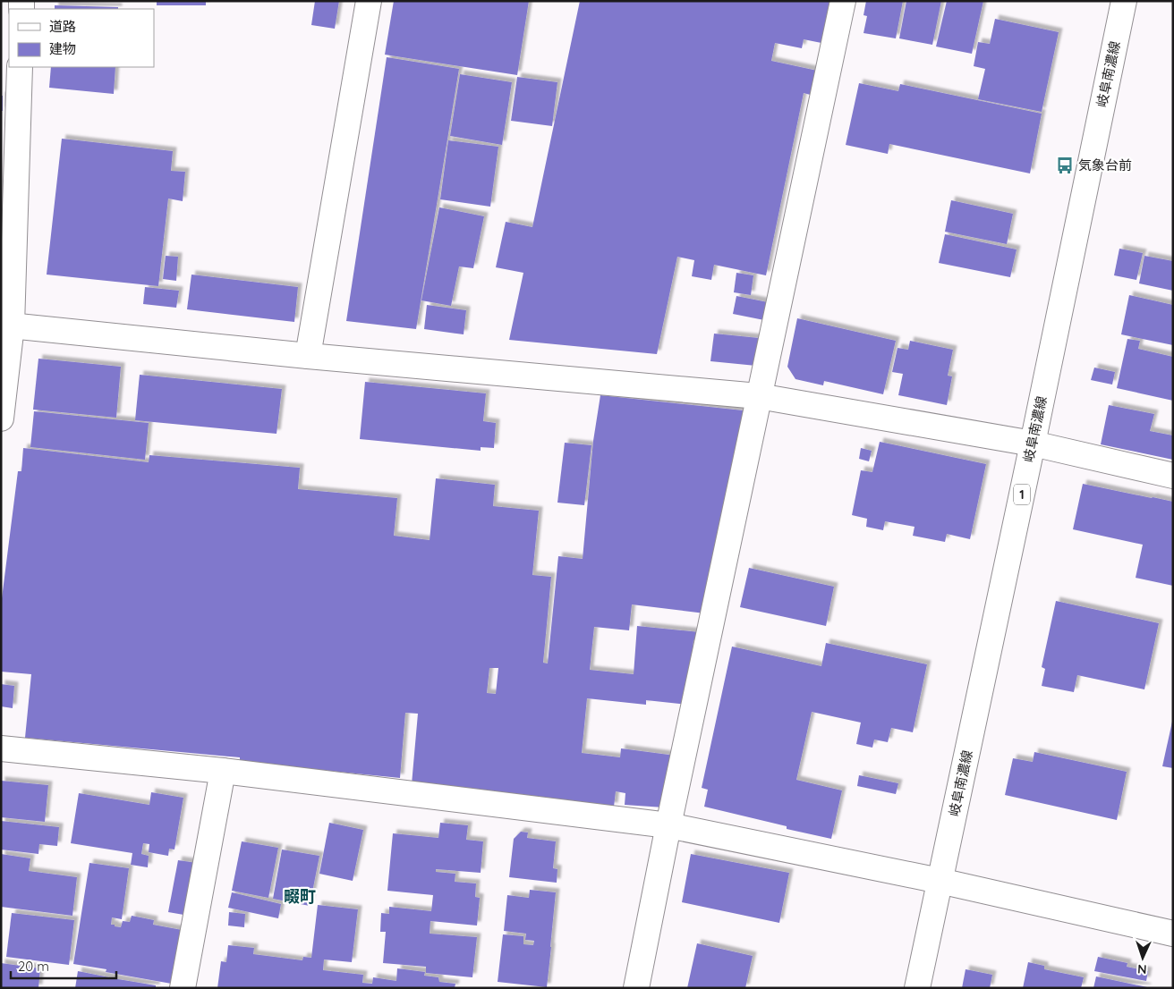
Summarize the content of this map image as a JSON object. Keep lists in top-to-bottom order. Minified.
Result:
{"streets":{"street":["岐阜南濃線","1"]},"districts":["畷町"],"places":{"bus stop":["気象台前"]},"legend":["道路","建物"],"scale_bar":"20 m","north":"bottom"}
